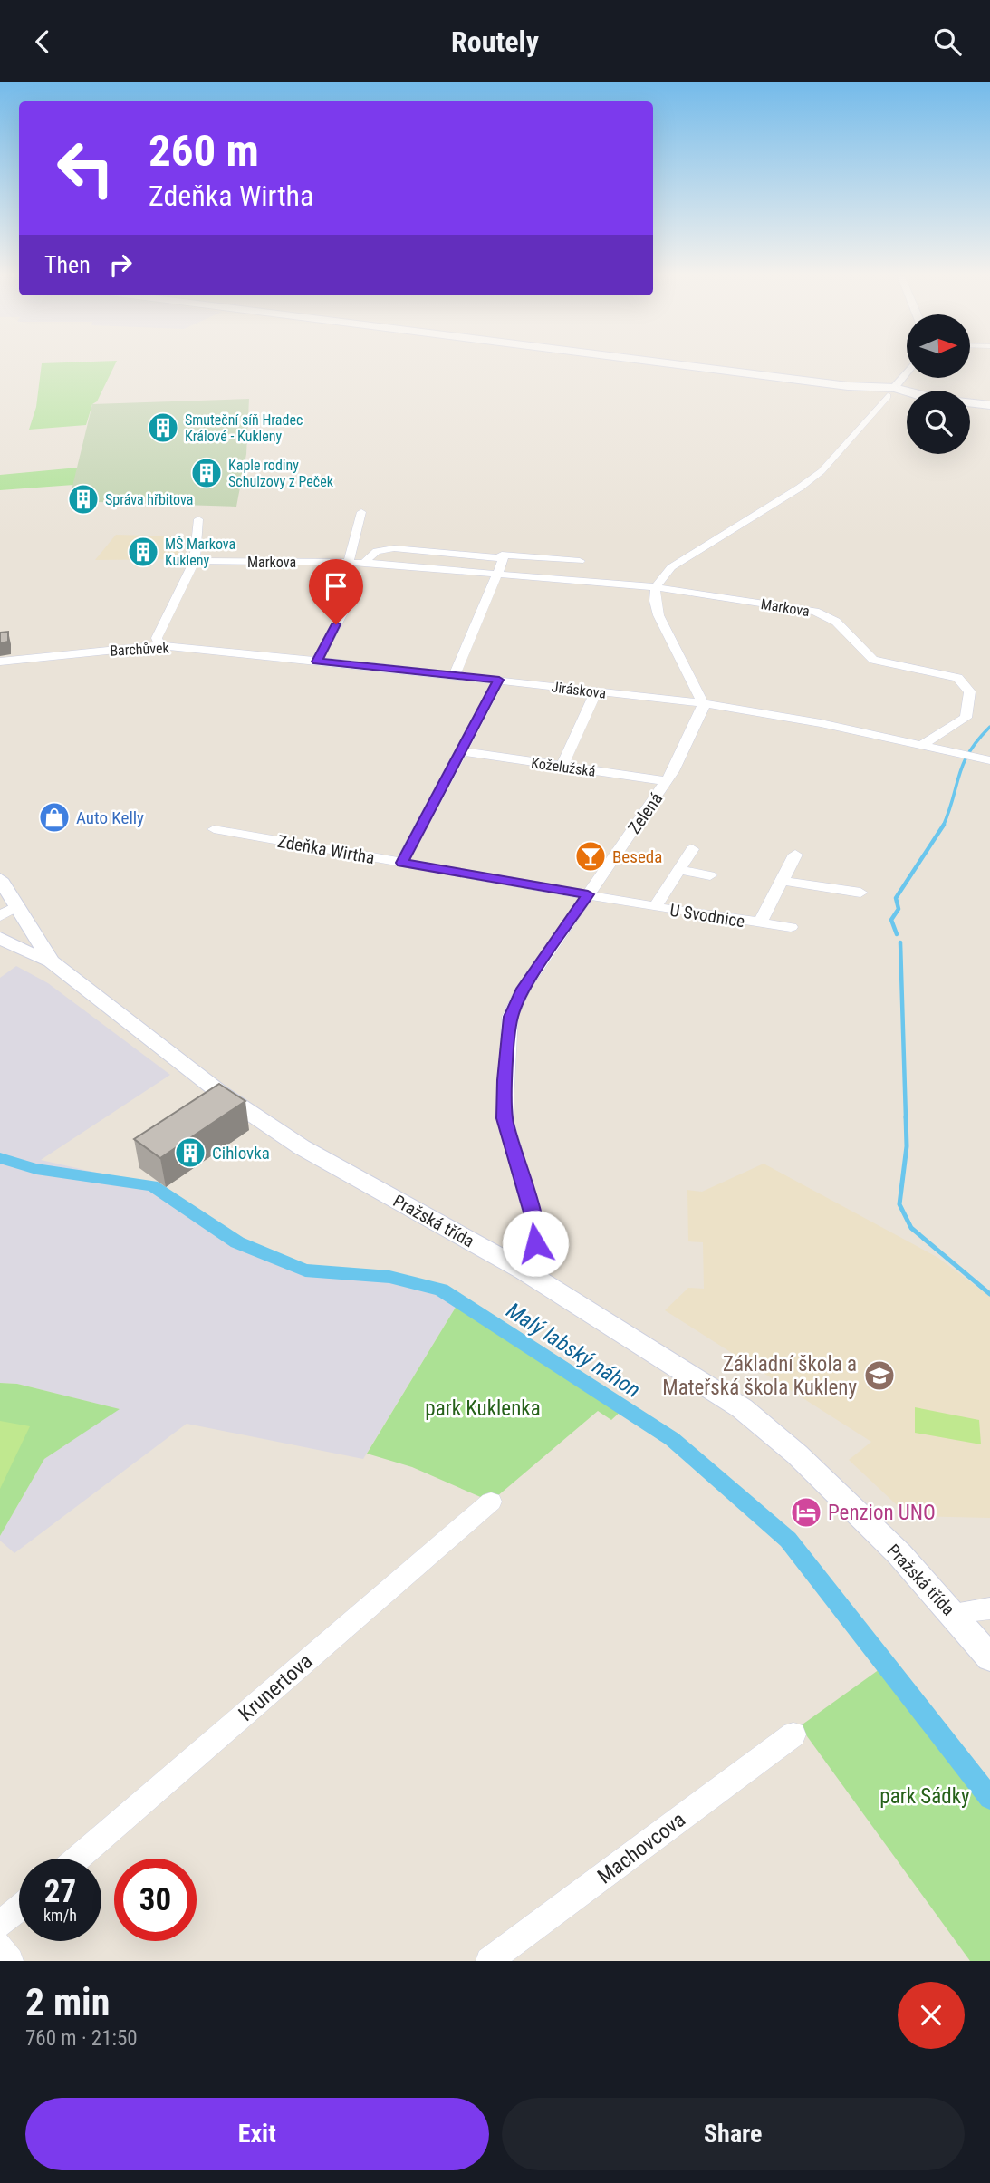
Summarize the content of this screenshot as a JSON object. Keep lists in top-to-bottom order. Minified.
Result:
{"streets":{"street":["Markova","Barchůvek","Jiráskova","Koželužská","Zelená","Zdeňka Wirtha","U Svodnice","Pražská třída","Krunertova","Machovcova"]},"crossings":[["Barchůvek","Jiráskova"],["Jiráskova","Zelená"],["Koželužská","Zelená"],["Zelená","Zdeňka Wirtha"],["Zelená","U Svodnice"],["Zelená","Pražská třída"],["Zdeňka Wirtha","U Svodnice"]],"water":["Malý labský náhon"],"parks":["park Kuklenka","park Sádky"],"places":{"building":["Smuteční síň Hradec Králové - Kukleny","Kaple rodiny Schulzovy z Peček","Správa hřbitova","MŠ Markova Kukleny","Cihlovka"],"shop":["Auto Kelly"],"bar":["Beseda"],"school or university":["Základní škola a Mateřská škola Kukleny"],"hotel":["Penzion UNO"]},"north":"right","page":{"header":"Routely","turn":["260 m","Zdeňka Wirtha"],"then":"Then","speed":"27 km/h","limit":"30","heading":["2 min","760 m · 21:50"],"buttons":["Exit","Share"]}}
